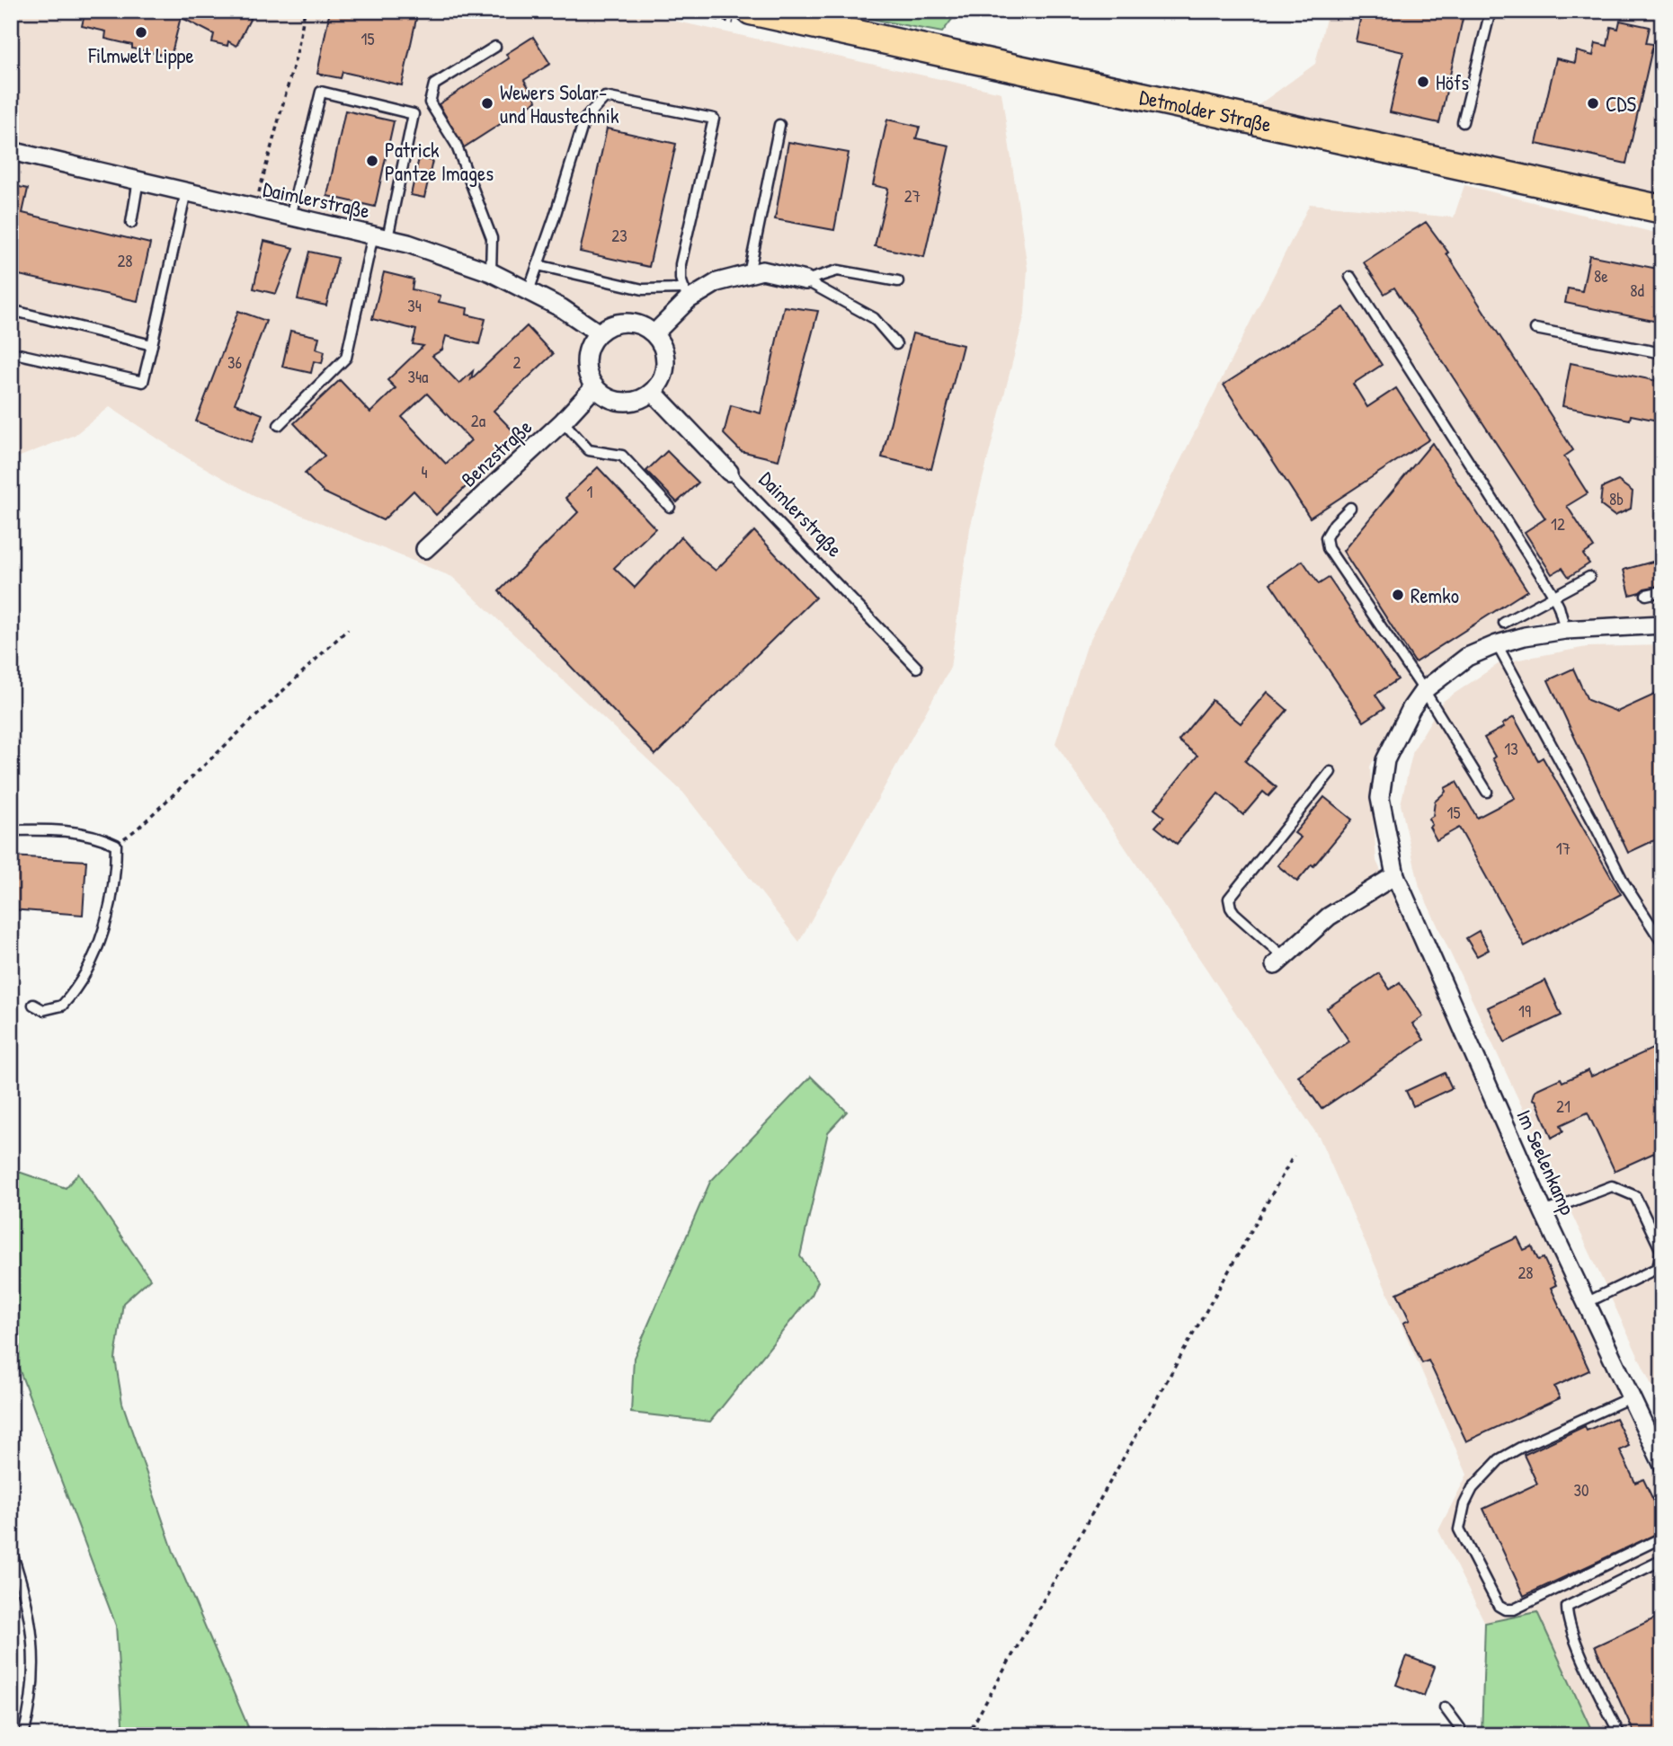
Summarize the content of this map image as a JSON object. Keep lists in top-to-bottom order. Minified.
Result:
{"streets":{"main road":["Detmolder Straße"],"street":["Daimlerstraße","Benzstraße","Im Seelenkamp"]},"crossings":[["Daimlerstraße","Benzstraße"]],"places":["Filmwelt Lippe","Höfs","Wewers Solar- und Haustechnik","CDS","Patrick Pantze Images","Remko"],"house_numbers":["15","27","23","28","8e","8d","34","36","2","34a","2a","4","1","8b","12","13","15","17","19","21","28","30"]}
